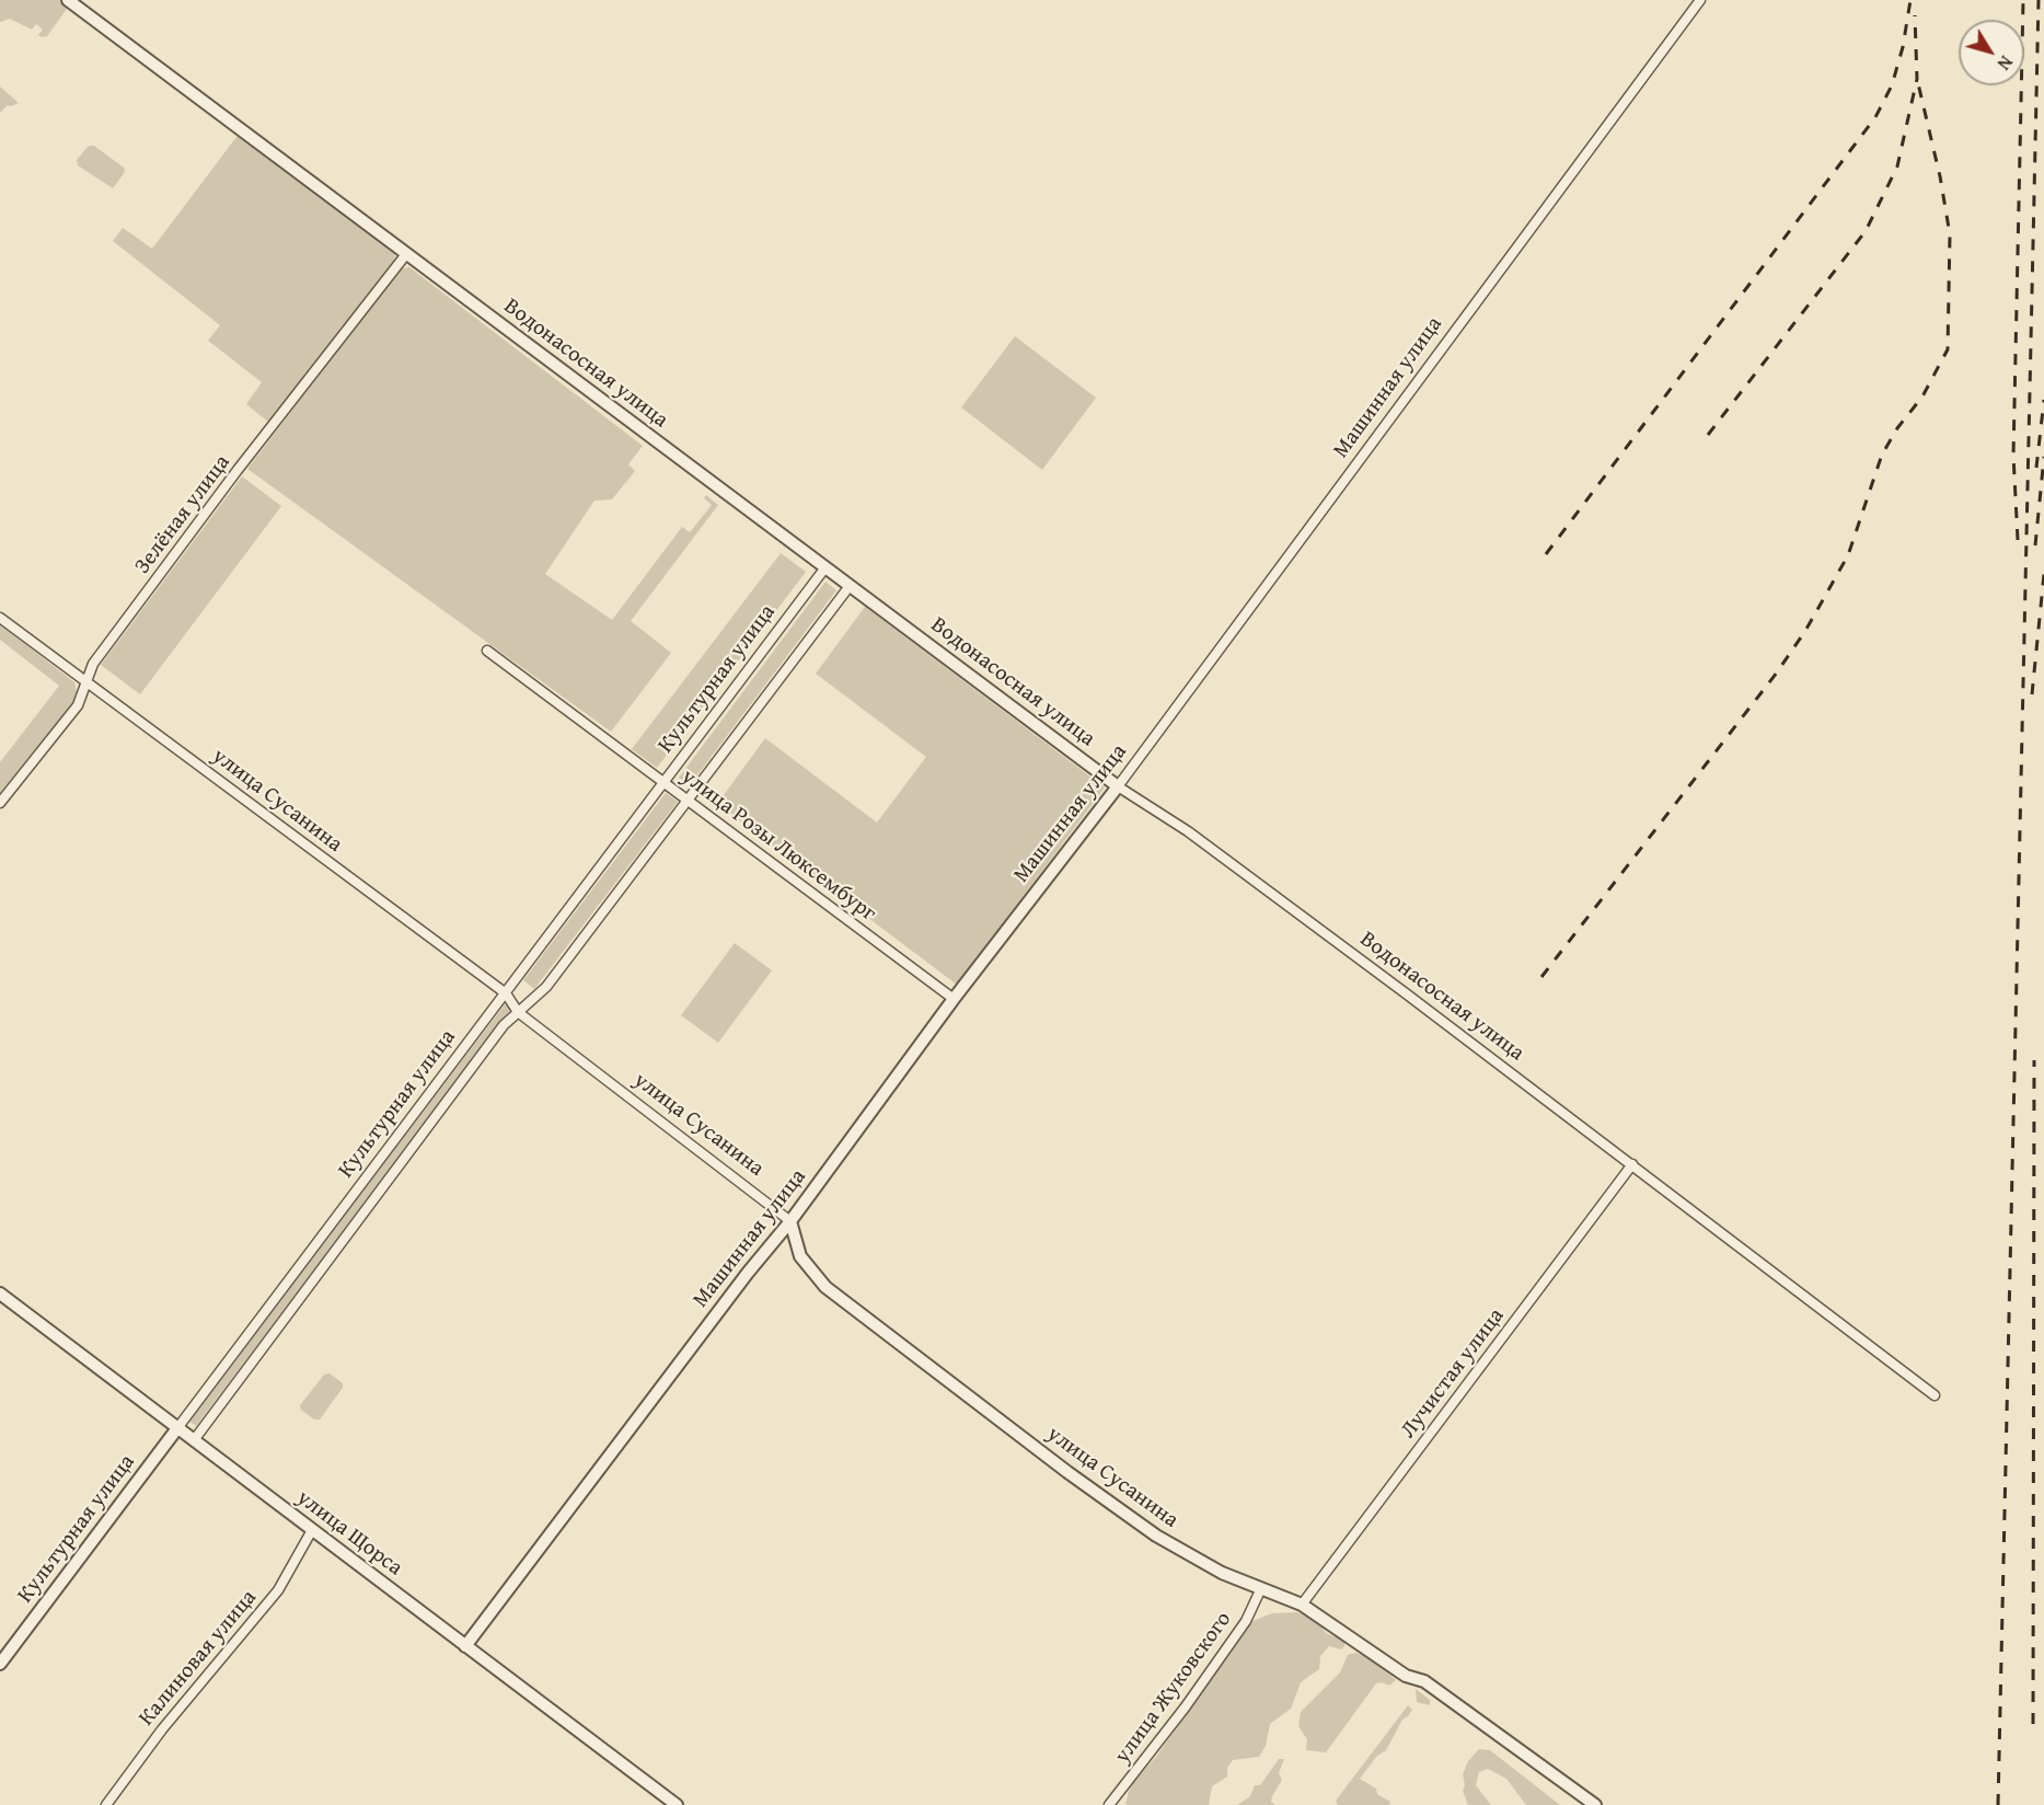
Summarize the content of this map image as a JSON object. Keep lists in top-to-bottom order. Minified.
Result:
{"streets":{"street":["Водонасосная улица","Машинная улица","Зелёная улица","Культурная улица","улица Сусанина","улица Розы Люксембург","Лучистая улица","улица Щорса","Калиновая улица","улица Жуковского"]},"crossings":[["Водонасосная улица","Машинная улица"],["Водонасосная улица","Зелёная улица"],["Водонасосная улица","Культурная улица"],["Водонасосная улица","Лучистая улица"],["Машинная улица","улица Сусанина"],["Машинная улица","улица Розы Люксембург"],["Машинная улица","улица Щорса"],["Зелёная улица","улица Сусанина"],["Культурная улица","улица Сусанина"],["Культурная улица","улица Розы Люксембург"],["Культурная улица","улица Щорса"],["улица Сусанина","Лучистая улица"],["улица Сусанина","улица Жуковского"],["улица Щорса","Калиновая улица"]],"north":"bottom right"}
